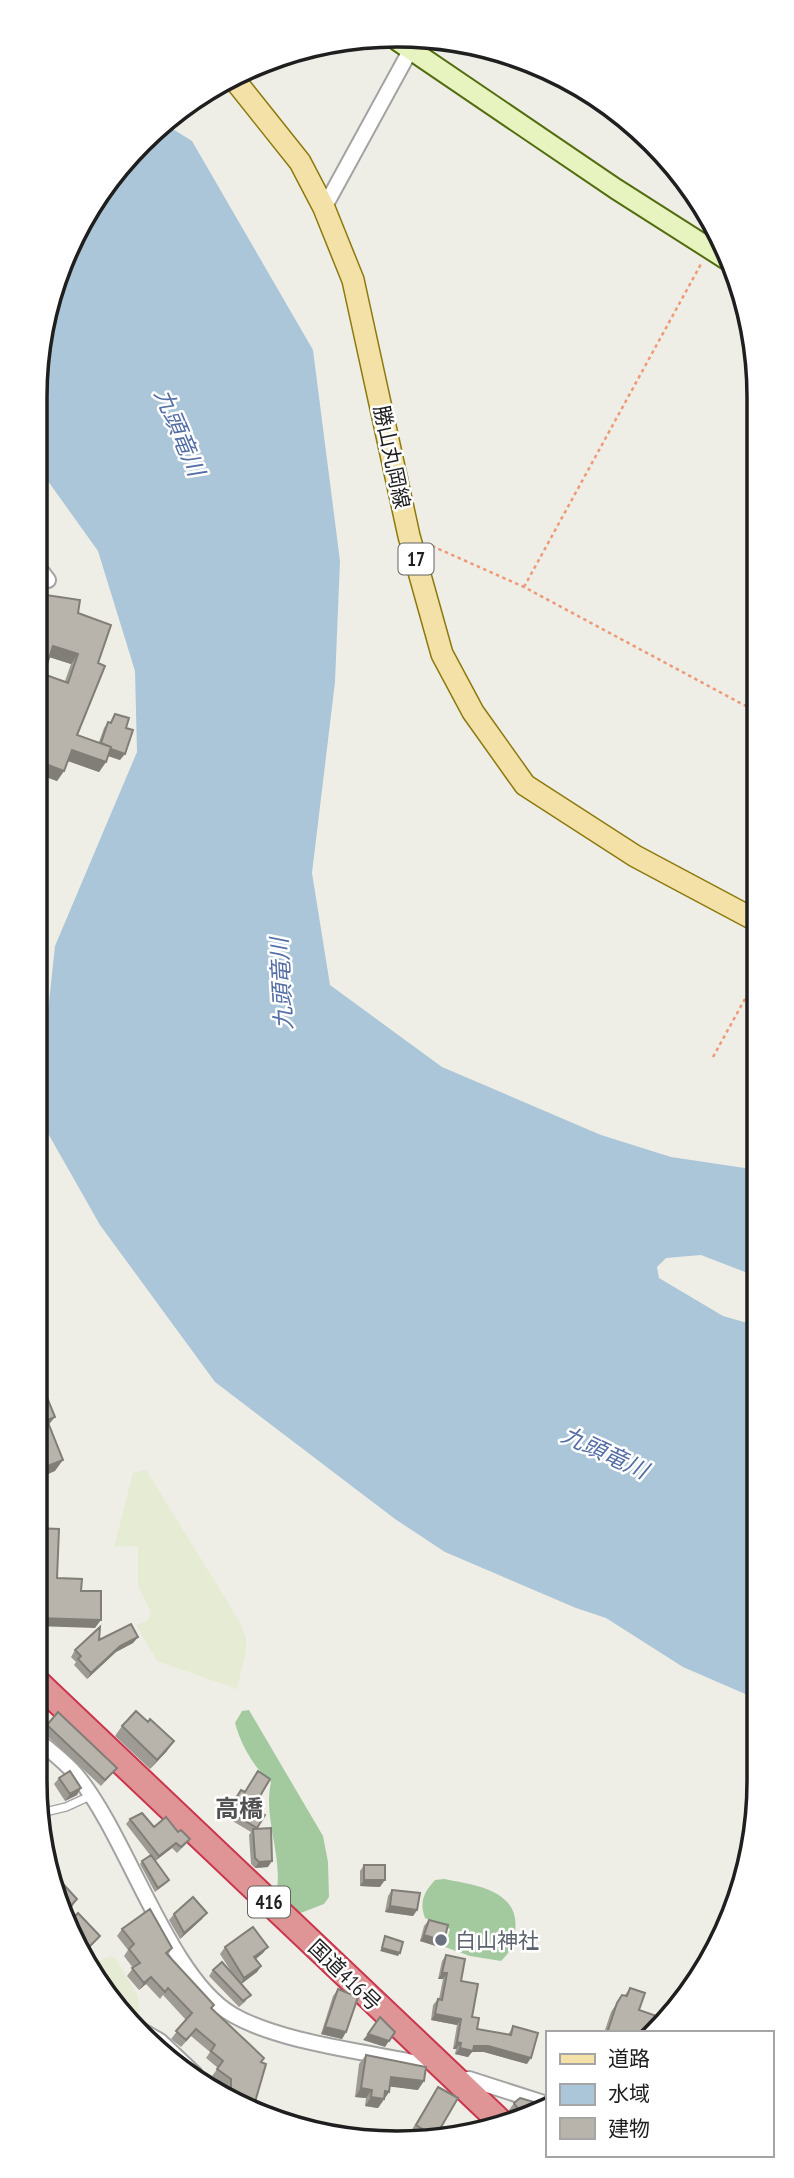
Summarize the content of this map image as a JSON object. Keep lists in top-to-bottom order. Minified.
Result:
{"streets":{"highway":["416","国道416号"],"main road":["勝山丸岡線","17"]},"districts":["高橋"],"water":["九頭竜川"],"places":["白山神社"],"legend":["道路","水域","建物"]}
